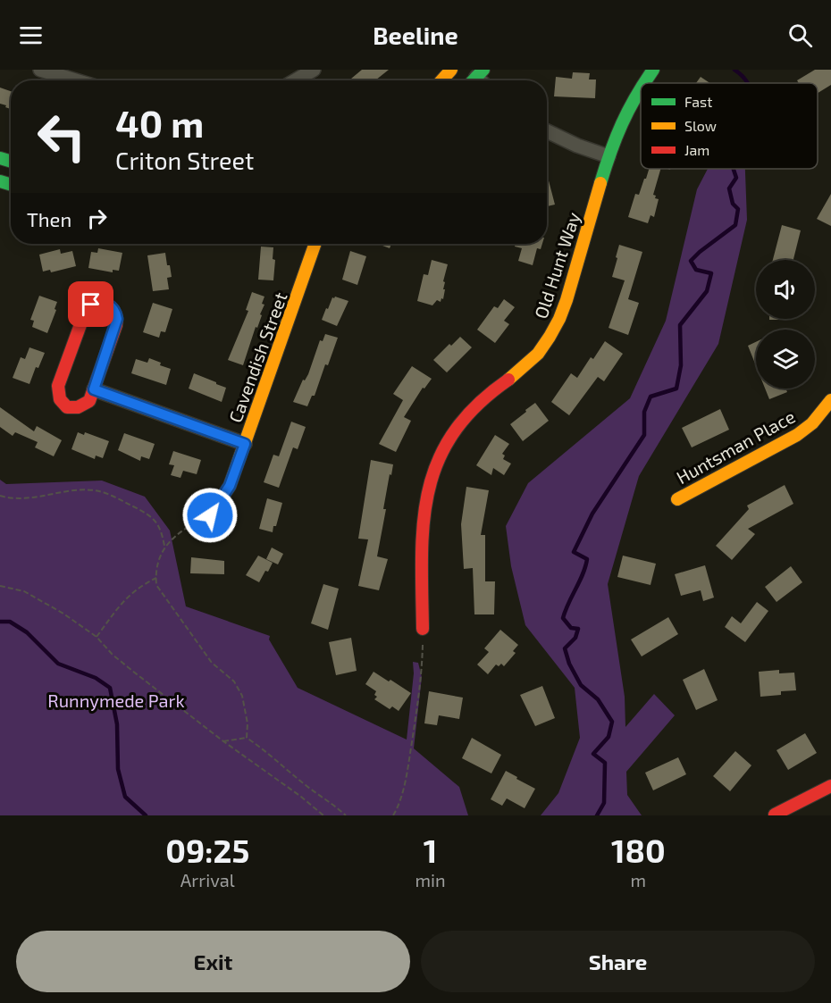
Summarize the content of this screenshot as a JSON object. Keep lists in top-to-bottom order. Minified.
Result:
{"streets":{"street":["Old Hunt Way","Cavendish Street","Huntsman Place"]},"parks":["Runnymede Park"],"legend":["Fast","Slow","Jam"],"page":{"header":"Beeline","turn":["40 m","Criton Street"],"then":"Then","eta":["09:25","Arrival","1","min","180","m"],"buttons":["Exit","Share"]}}
